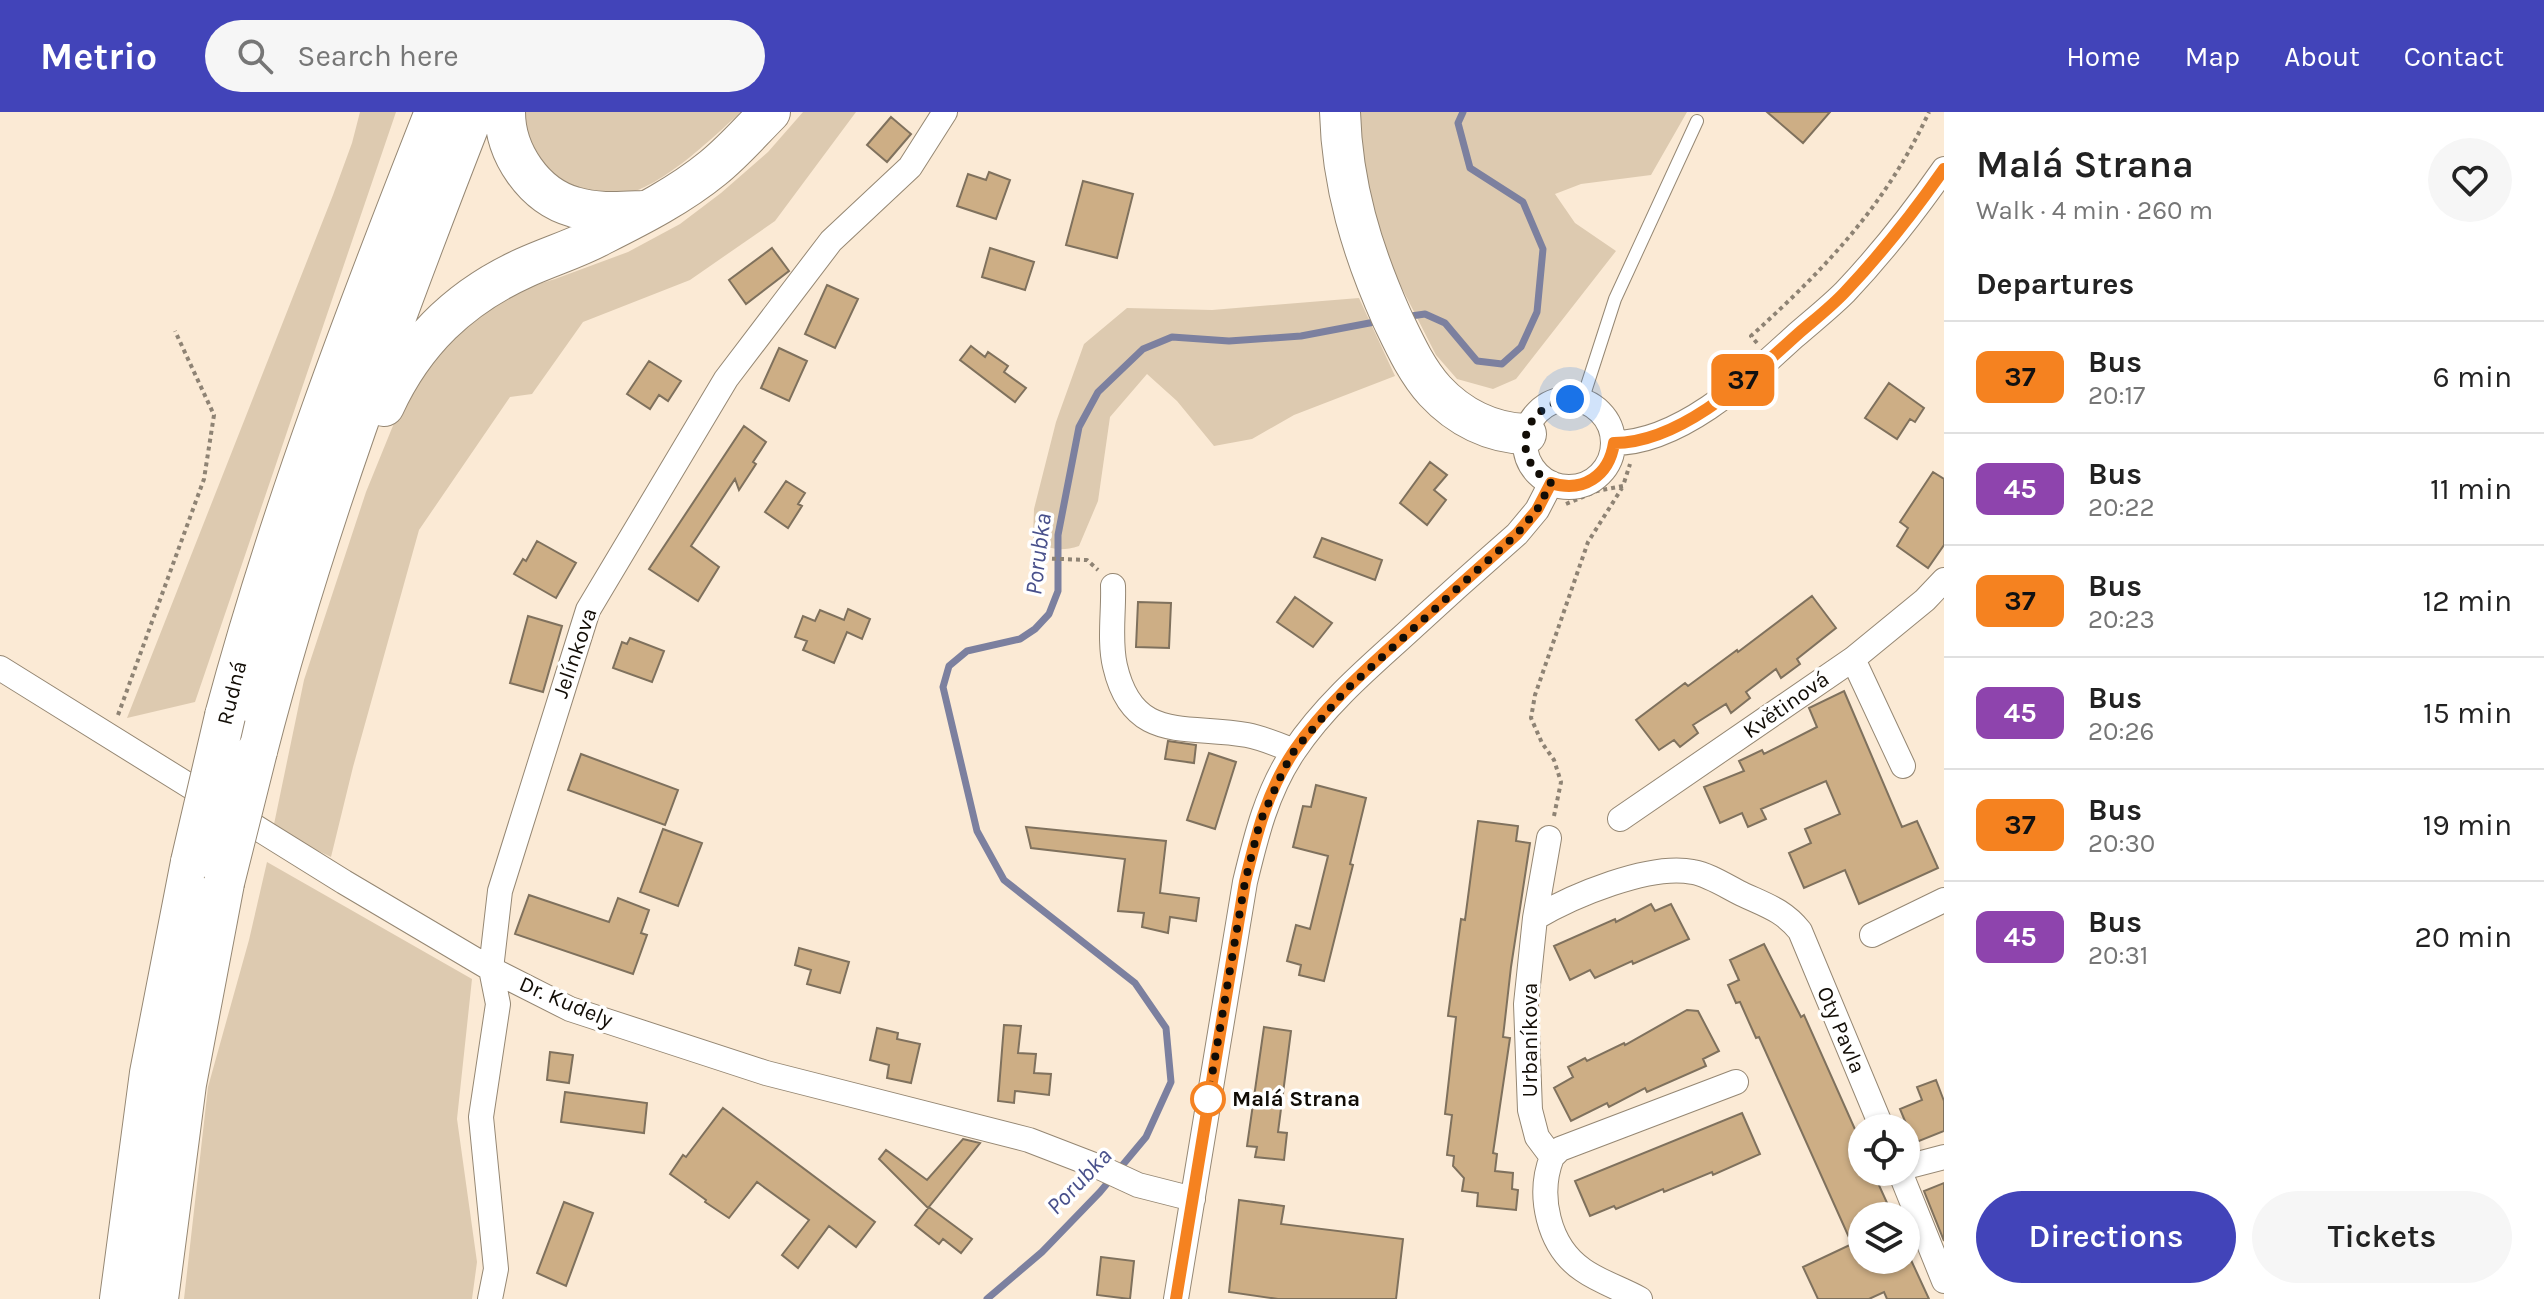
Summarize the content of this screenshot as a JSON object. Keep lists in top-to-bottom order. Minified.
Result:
{"streets":{"highway":["Rudná"],"street":["Jelínkova","Květinová","Dr. Kudely","Oty Pavla","Urbaníkova"]},"crossings":[["Jelínkova","Dr. Kudely"],["Oty Pavla","Urbaníkova"]],"water":["Porubka"],"places":["Malá Strana"],"lines":["bus line 37"],"page":{"header":"Metrio","search":"Search here","nav":["Home","Map","About","Contact"],"on_map":"37","heading":[["Malá Strana","Walk · 4 min · 260 m"],"Departures"],"list":[{"mark":"37","name":"Bus","note":"20:17","value":"6 min"},{"mark":"45","name":"Bus","note":"20:22","value":"11 min"},{"mark":"37","name":"Bus","note":"20:23","value":"12 min"},{"mark":"45","name":"Bus","note":"20:26","value":"15 min"},{"mark":"37","name":"Bus","note":"20:30","value":"19 min"},{"mark":"45","name":"Bus","note":"20:31","value":"20 min"}],"buttons":["Directions","Tickets"]}}
